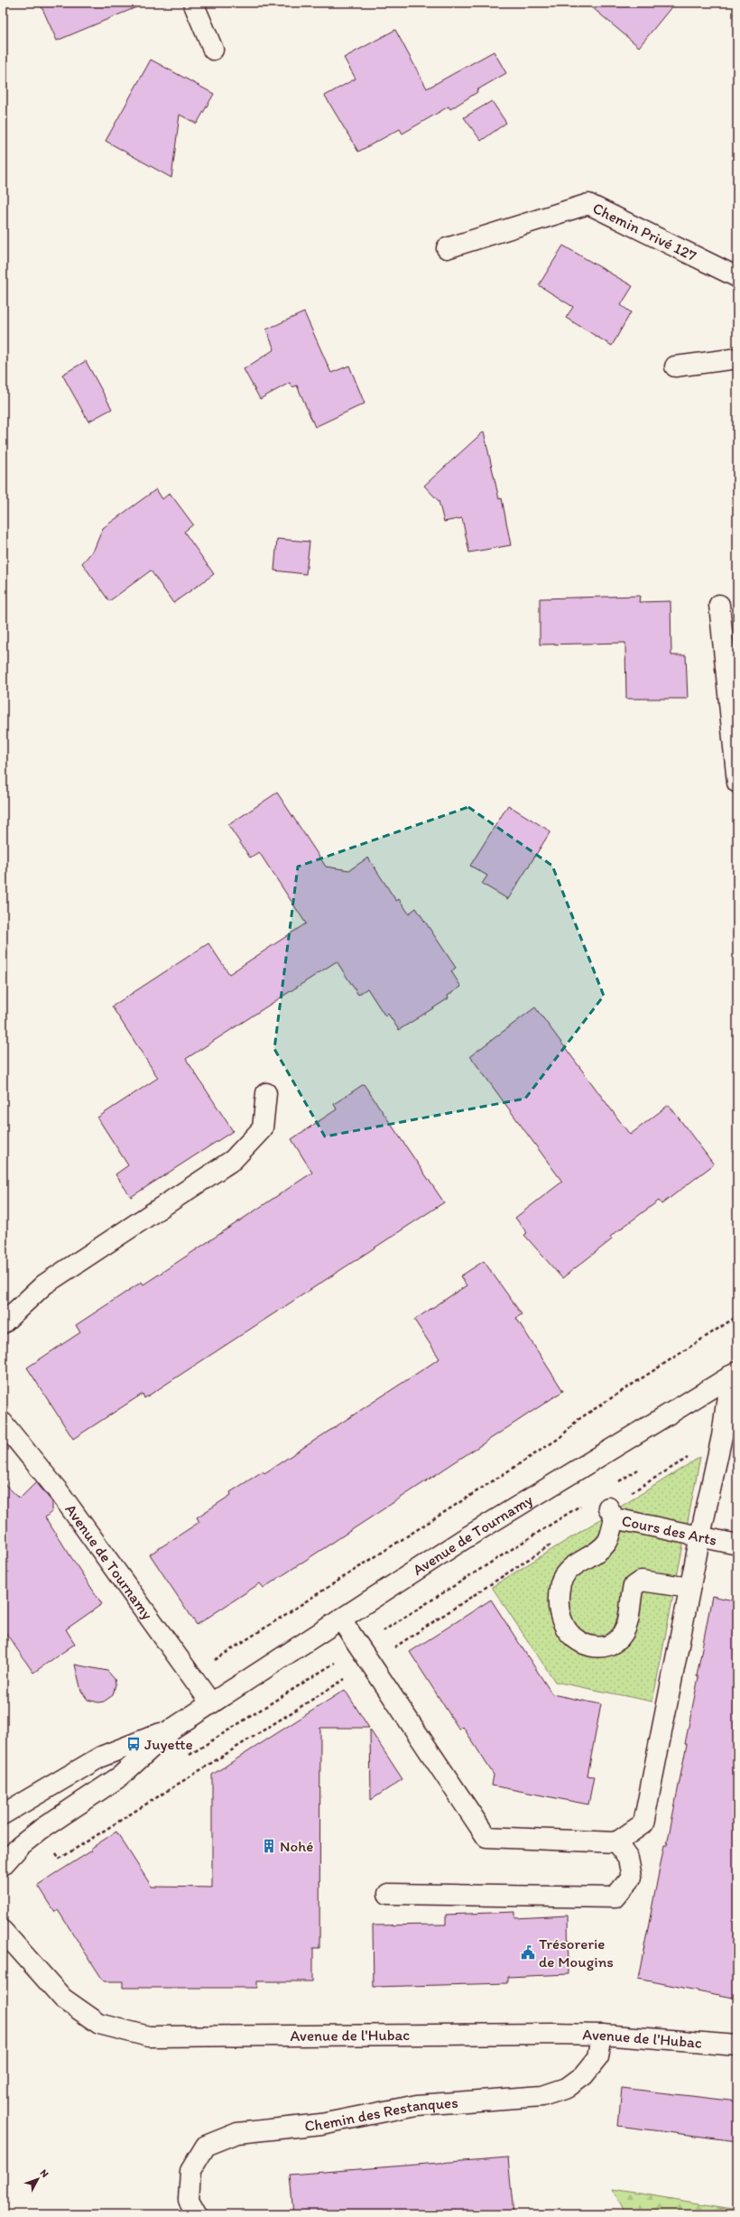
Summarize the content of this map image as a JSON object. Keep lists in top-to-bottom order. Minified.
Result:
{"streets":{"street":["Chemin Privé 127","Cours des Arts","Avenue de Tournamy","Avenue de l'Hubac","Chemin des Restanques"]},"crossings":[["Avenue de l'Hubac","Chemin des Restanques"]],"places":{"bus stop":["Juyette"],"building":["Nohé"],"public building":["Trésorerie de Mougins"]},"north":"top right"}
